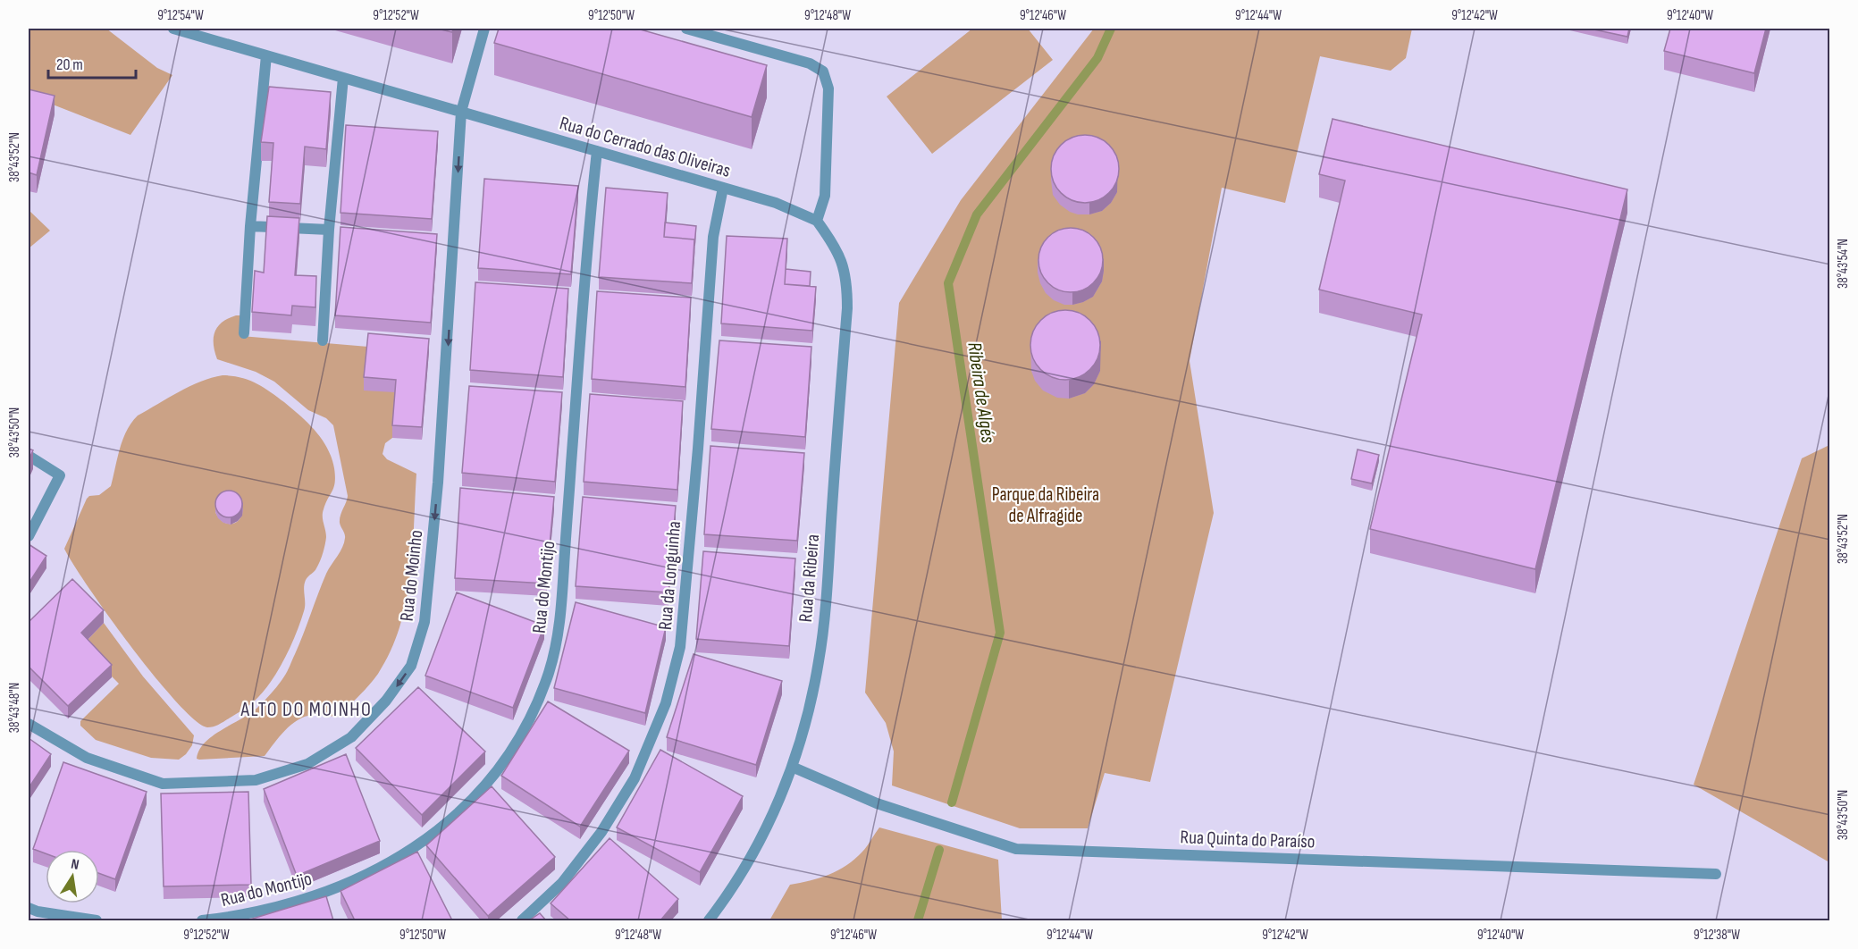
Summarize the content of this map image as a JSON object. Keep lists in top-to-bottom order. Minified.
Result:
{"streets":{"street":["Rua do Cerrado das Oliveiras","Rua do Moinho","Rua da Longuinha","Rua da Ribeira","Rua do Montijo","Rua Quinta do Paraíso"]},"crossings":[["Rua do Cerrado das Oliveiras","Rua do Moinho"],["Rua do Cerrado das Oliveiras","Rua da Longuinha"],["Rua do Cerrado das Oliveiras","Rua da Ribeira"],["Rua do Cerrado das Oliveiras","Rua do Montijo"],["Rua da Ribeira","Rua Quinta do Paraíso"]],"districts":["ALTO DO MOINHO"],"water":["Ribeira de Algés"],"parks":["Parque da Ribeira de Alfragide"],"scale_bar":"20 m","north":"top","coordinates":["9°12'54\"W","9°12'52\"W","9°12'50\"W","9°12'48\"W","9°12'46\"W","9°12'44\"W","9°12'42\"W","9°12'40\"W","38°43'52\"N","38°43'54\"N","38°43'50\"N","38°43'48\"N","9°12'38\"W"]}
